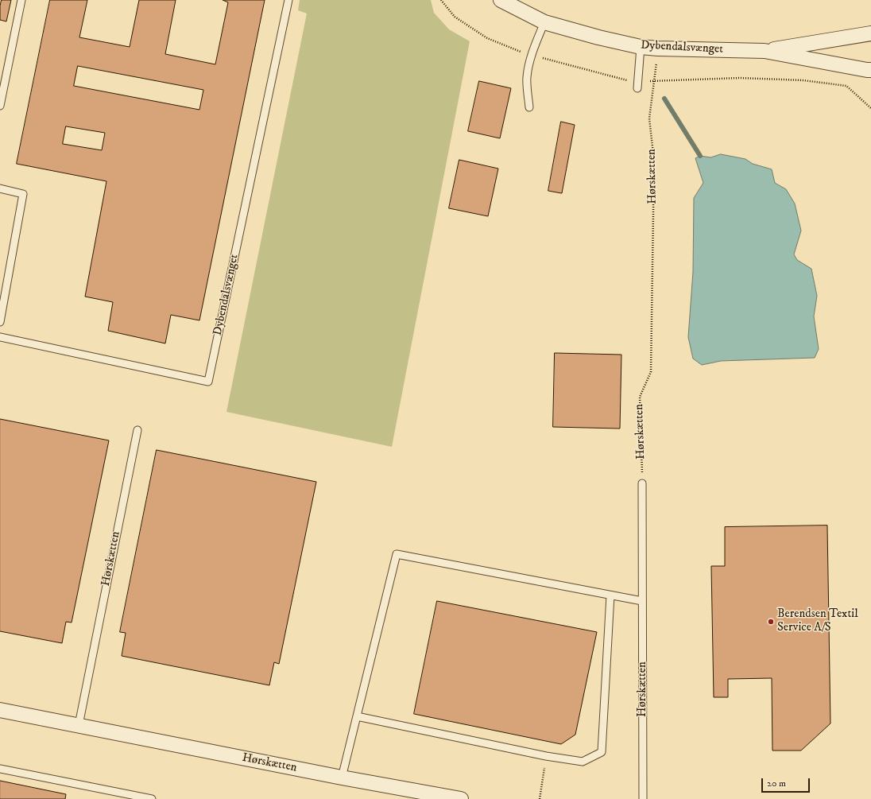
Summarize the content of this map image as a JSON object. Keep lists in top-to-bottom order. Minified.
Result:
{"streets":{"street":["Dybendalsvænget","Hørskætten"]},"crossings":[["Dybendalsvænget","Hørskætten"]],"places":["Berendsen Textil Service A/S"],"scale_bar":"20 m"}
